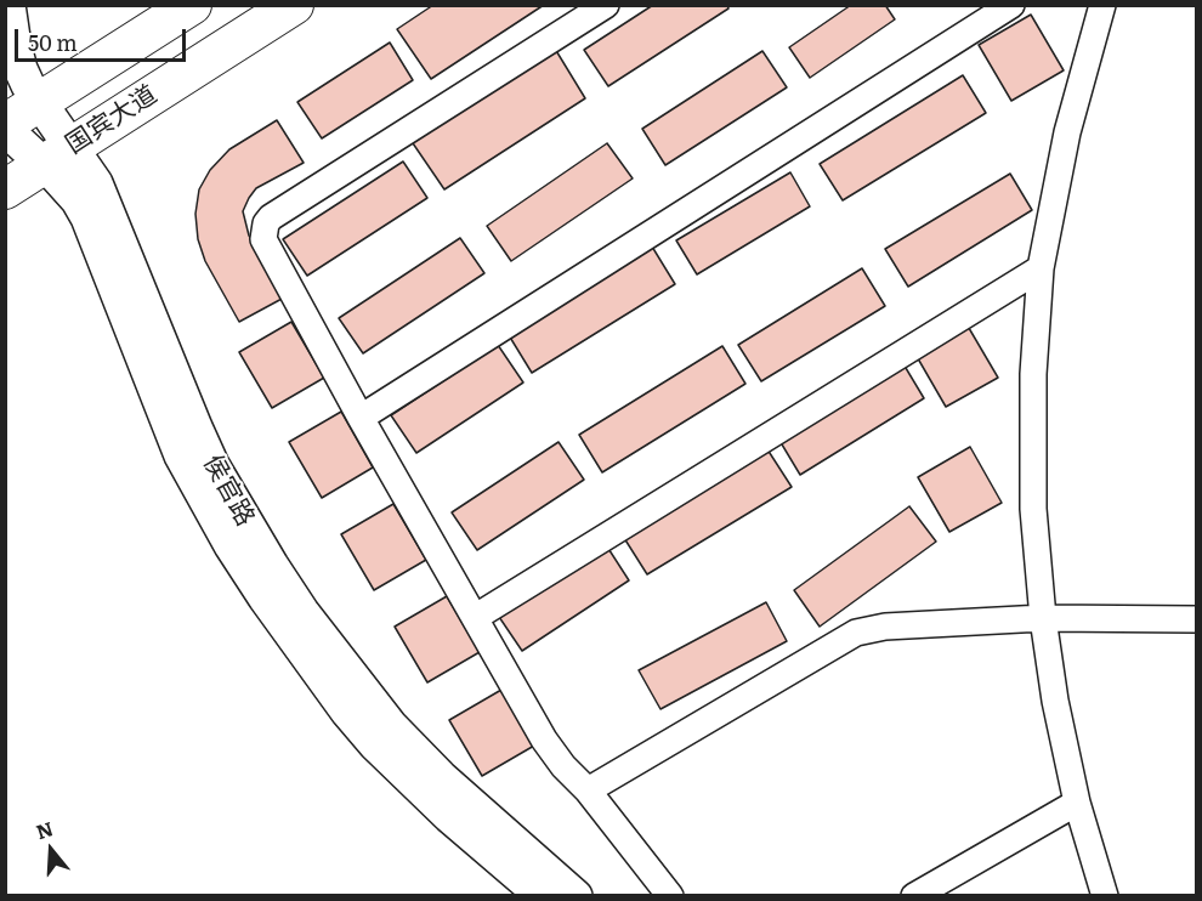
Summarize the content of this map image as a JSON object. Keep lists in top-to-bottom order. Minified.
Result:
{"streets":{"highway":["国宾大道"],"main road":["侯官路"]},"crossings":[["国宾大道","侯官路"]],"scale_bar":"50 m","north":"top"}
